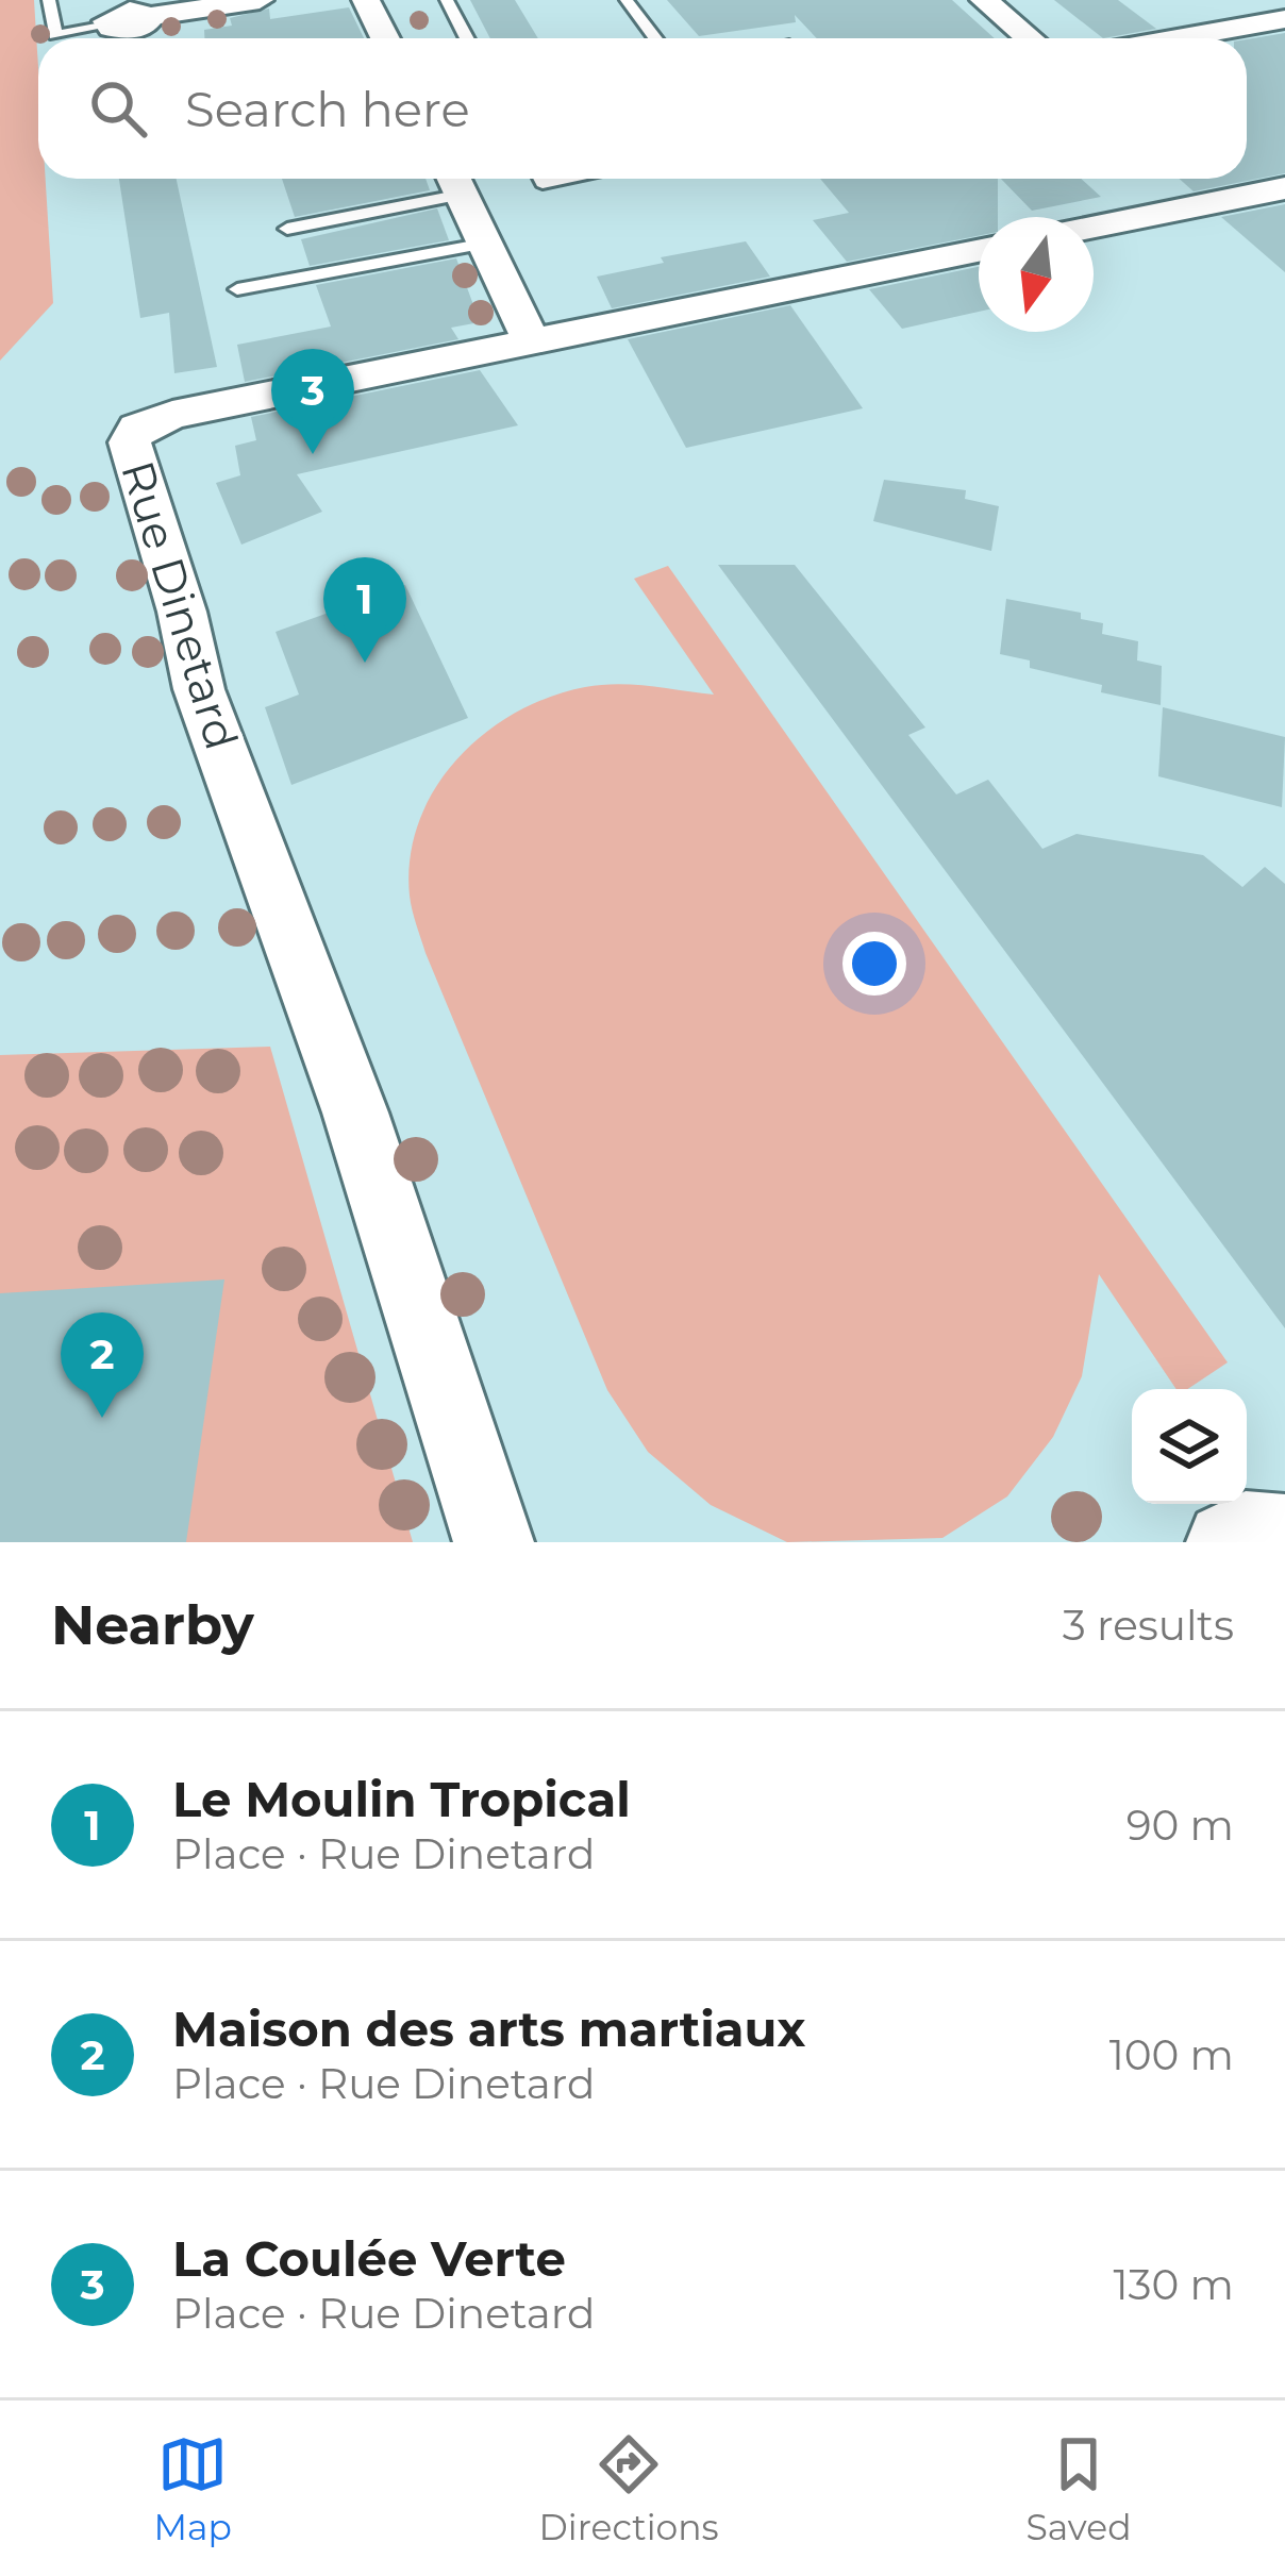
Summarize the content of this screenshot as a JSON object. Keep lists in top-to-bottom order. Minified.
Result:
{"streets":{"street":["Rue Dinetard"]},"north":"bottom","page":{"search":"Search here","pins":["3","1","2"],"heading":["Nearby","3 results"],"list":[{"mark":"1","name":"Le Moulin Tropical","note":"Place · Rue Dinetard","value":"90 m"},{"mark":"2","name":"Maison des arts martiaux","note":"Place · Rue Dinetard","value":"100 m"},{"mark":"3","name":"La Coulée Verte","note":"Place · Rue Dinetard","value":"130 m"}],"nav":["Map","Directions","Saved"]}}
